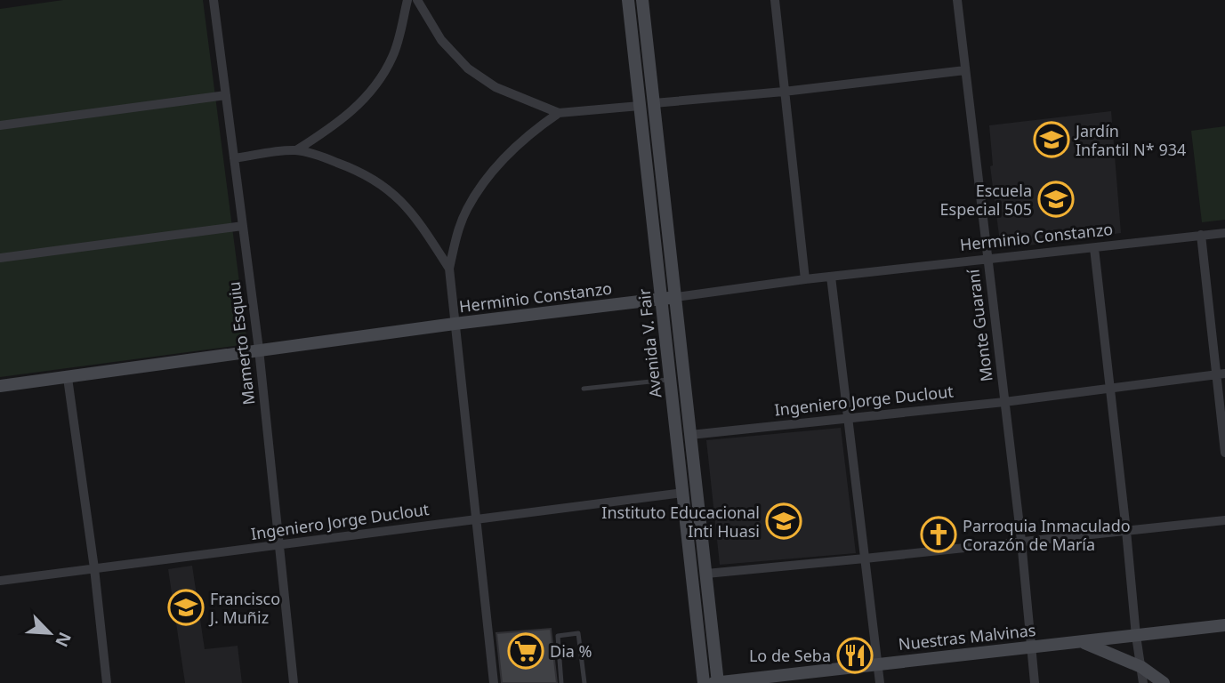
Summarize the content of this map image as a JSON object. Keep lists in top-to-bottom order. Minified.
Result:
{"streets":{"main road":["Herminio Constanzo","Avenida V. Fair","Nuestras Malvinas"],"street":["Monte Guaraní","Mamerto Esquiu","Ingeniero Jorge Duclout"]},"crossings":[["Herminio Constanzo","Monte Guaraní"],["Herminio Constanzo","Mamerto Esquiu"],["Herminio Constanzo","Avenida V. Fair"],["Monte Guaraní","Ingeniero Jorge Duclout"],["Monte Guaraní","Nuestras Malvinas"],["Mamerto Esquiu","Ingeniero Jorge Duclout"],["Avenida V. Fair","Ingeniero Jorge Duclout"],["Avenida V. Fair","Nuestras Malvinas"]],"places":{"school or university":["Jardín Infantil N* 934","Escuela Especial 505","Instituto Educacional Inti Huasi","Francisco J. Muñiz"],"church":["Parroquia Inmaculado Corazón de María"],"supermarket":["Dia %"],"restaurant":["Lo de Seba"]},"north":"bottom right"}
